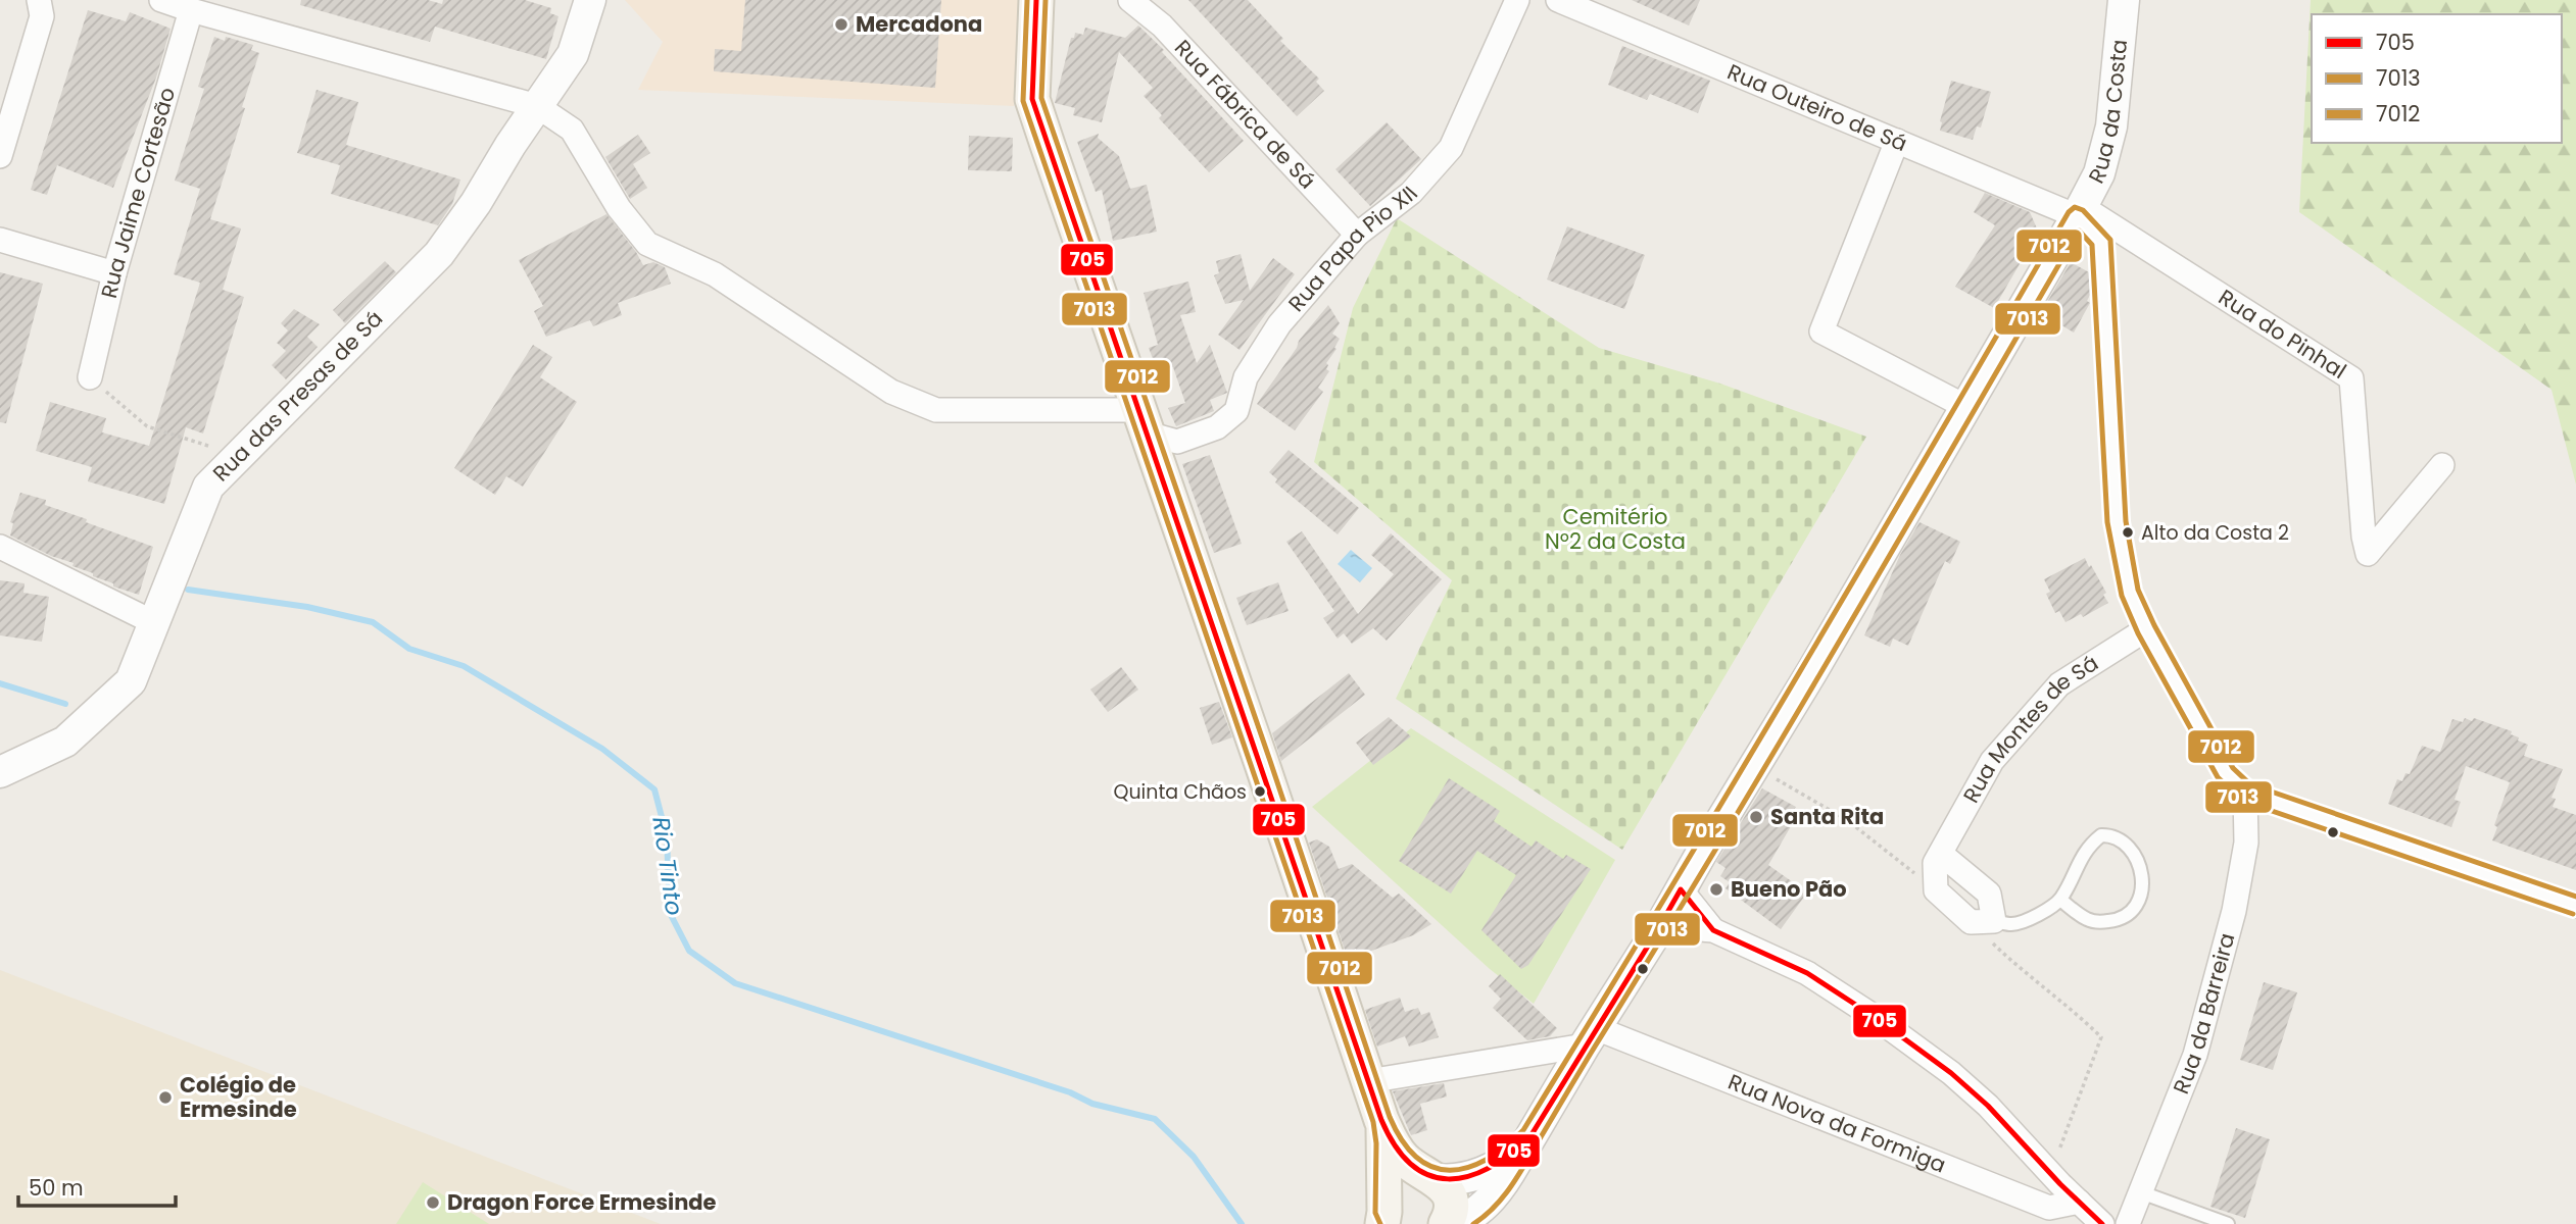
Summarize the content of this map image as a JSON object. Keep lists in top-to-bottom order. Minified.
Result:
{"streets":{"street":["Rua Outeiro de Sá","Rua da Costa","Rua Fábrica de Sá","Rua Jaime Cortesão","Rua Papa Pio XII","Rua do Pinhal","Rua das Presas de Sá","Rua Montes de Sá","Rua da Barreira","Rua Nova da Formiga"]},"crossings":[["Rua Outeiro de Sá","Rua da Costa"],["Rua Outeiro de Sá","Rua do Pinhal"],["Rua da Costa","Rua do Pinhal"],["Rua da Costa","Rua Nova da Formiga"],["Rua Fábrica de Sá","Rua Papa Pio XII"],["Rua Jaime Cortesão","Rua Papa Pio XII"],["Rua Papa Pio XII","Rua das Presas de Sá"]],"water":["Rio Tinto"],"parks":["Cemitério Nº2 da Costa"],"places":["Mercadona","Alto da Costa 2","Quinta Chãos","Santa Rita","Bueno Pão","Colégio de Ermesinde","Dragon Force Ermesinde"],"lines":["transit line 705","transit line 7013","transit line 7012"],"legend":["705","7013","7012"],"scale_bar":"50 m"}
